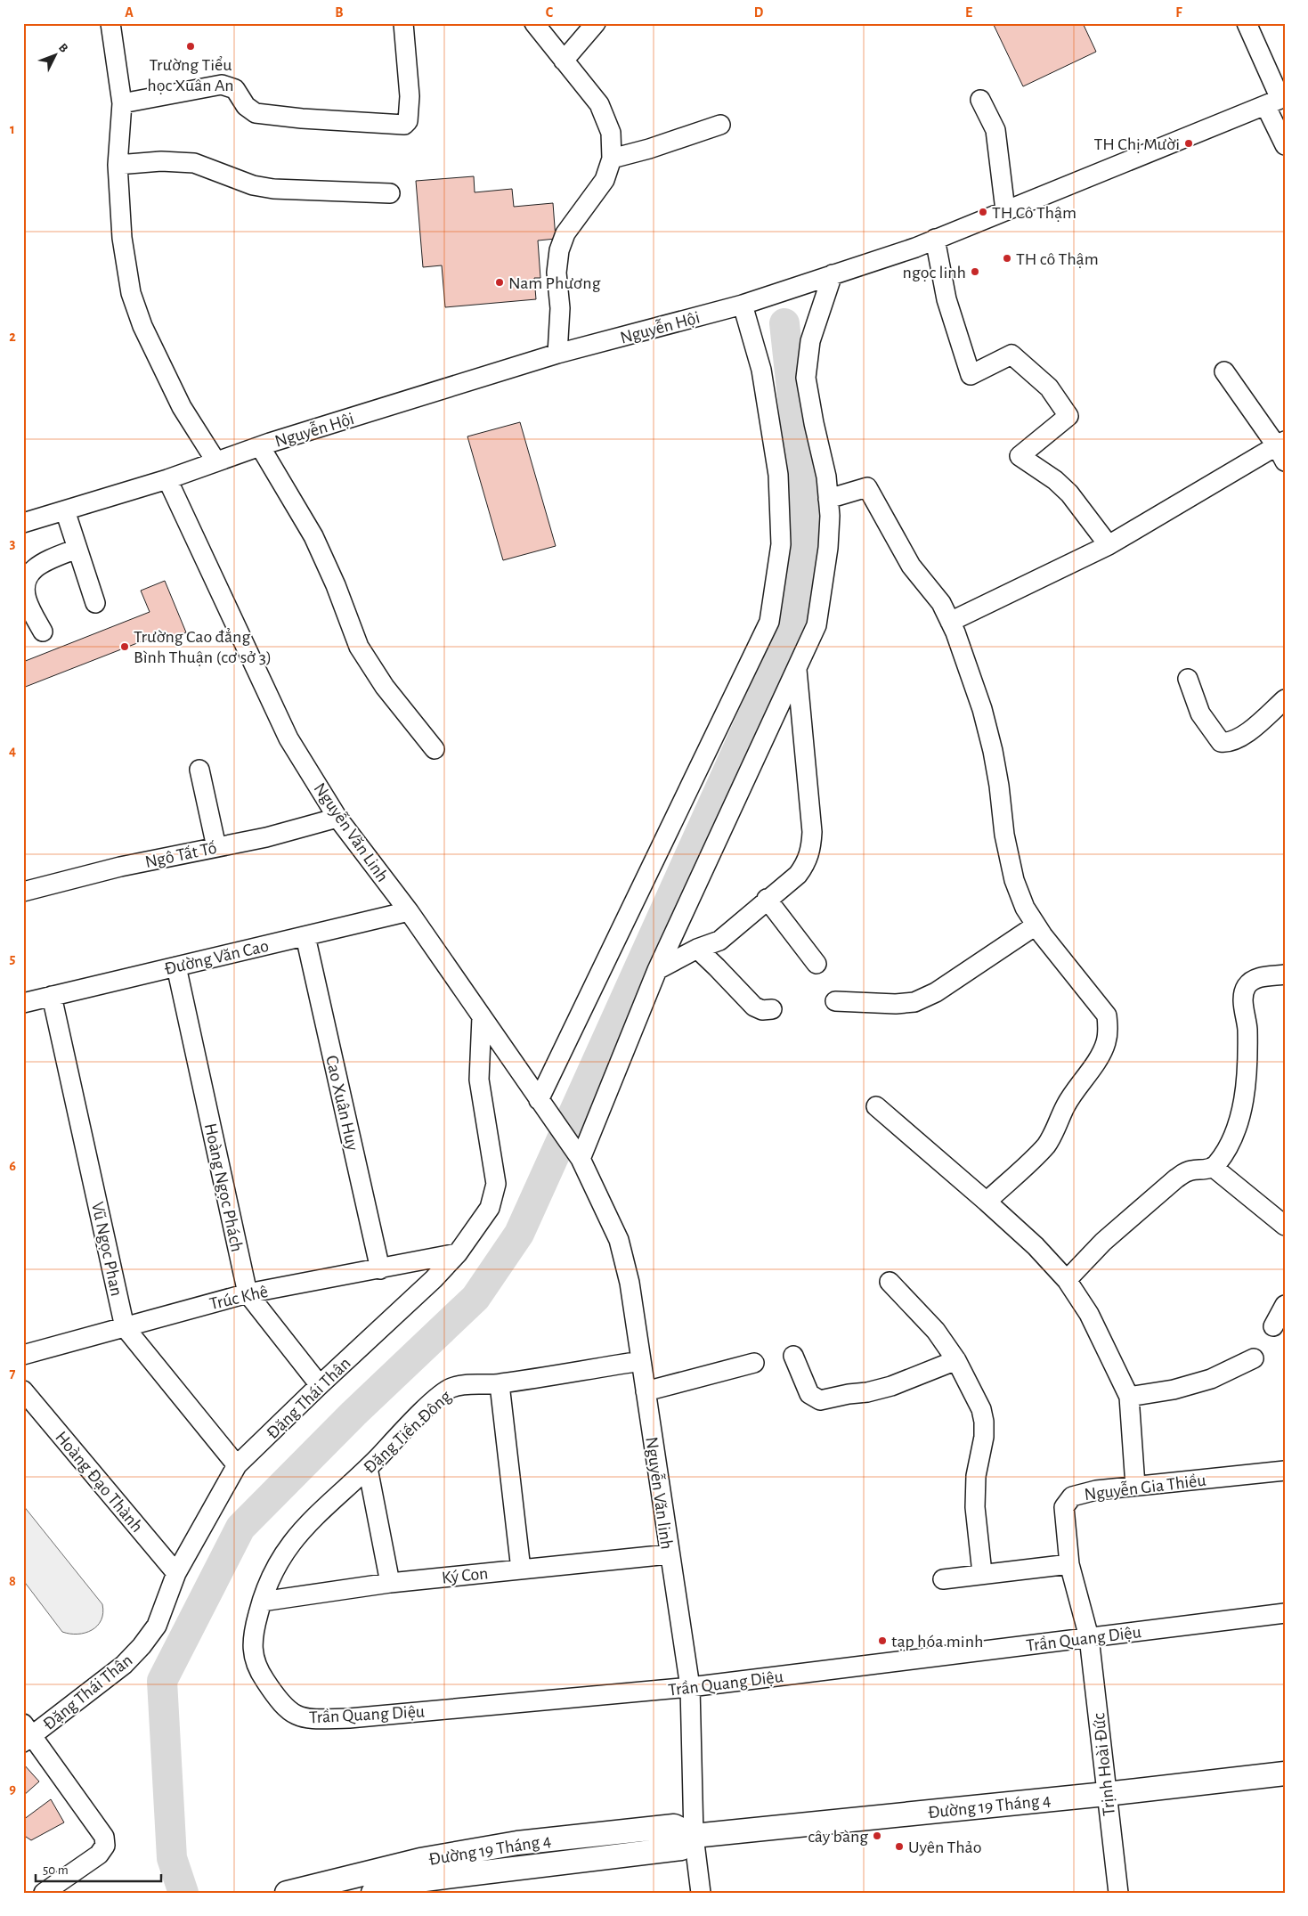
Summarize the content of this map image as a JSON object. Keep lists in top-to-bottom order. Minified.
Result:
{"streets":{"main road":["Đường 19 Tháng 4"],"street":["Nguyễn Hội","Nguyễn Văn Linh","Ngô Tất Tố","Đường Văn Cao","Cao Xuân Huy","Hoàng Ngọc Phách","Vũ Ngọc Phan","Trúc Khê","Đặng Thái Thân","Đặng Tiến Đông","Hoàng Đạo Thành","Nguyễn Gia Thiều","Nguyễn Văn linh","Ký Con","Trần Quang Diệu","Trịnh Hoài Đức"]},"crossings":[["Nguyễn Hội","Nguyễn Văn Linh"],["Nguyễn Văn Linh","Ngô Tất Tố"],["Nguyễn Văn Linh","Đường Văn Cao"],["Nguyễn Văn Linh","Đặng Thái Thân"],["Nguyễn Văn Linh","Nguyễn Văn linh"],["Đường Văn Cao","Cao Xuân Huy"],["Đường Văn Cao","Hoàng Ngọc Phách"],["Đường Văn Cao","Vũ Ngọc Phan"],["Cao Xuân Huy","Trúc Khê"],["Hoàng Ngọc Phách","Trúc Khê"],["Hoàng Ngọc Phách","Đặng Thái Thân"],["Vũ Ngọc Phan","Trúc Khê"],["Vũ Ngọc Phan","Đặng Thái Thân"],["Trúc Khê","Đặng Thái Thân"],["Đặng Thái Thân","Hoàng Đạo Thành"],["Đặng Tiến Đông","Nguyễn Văn linh"],["Đặng Tiến Đông","Ký Con"],["Đặng Tiến Đông","Trần Quang Diệu"],["Nguyễn Gia Thiều","Trần Quang Diệu"],["Nguyễn Gia Thiều","Trịnh Hoài Đức"],["Nguyễn Văn linh","Ký Con"],["Nguyễn Văn linh","Trần Quang Diệu"],["Nguyễn Văn linh","Đường 19 Tháng 4"],["Ký Con","Trần Quang Diệu"],["Trần Quang Diệu","Trịnh Hoài Đức"],["Trịnh Hoài Đức","Đường 19 Tháng 4"]],"places":["Trường Tiểu học Xuân An","TH Chị Mười","TH Cô Thậm","TH cô Thậm","ngọc linh","Nam Phương","Trường Cao đẳng Bình Thuận (cơ sở 3)","tạp hóa minh","cây bàng","Uyên Thảo"],"scale_bar":"50 m","north":"top right","grid":{"columns":["A","B","C","D","E","F"],"rows":["1","2","3","4","5","6","7","8","9"]}}
